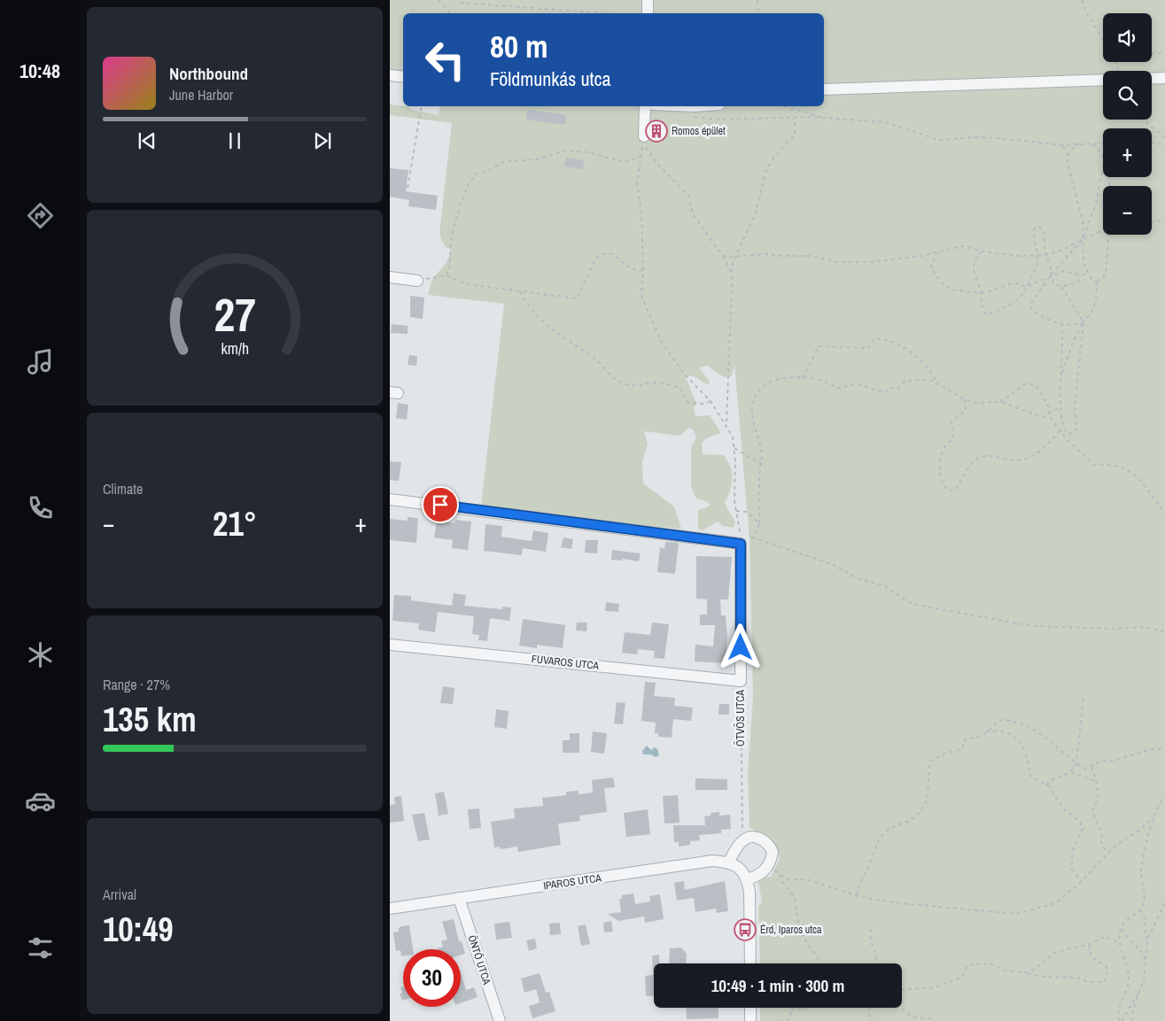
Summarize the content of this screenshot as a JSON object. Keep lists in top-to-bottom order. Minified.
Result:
{"streets":{"street":["FUVAROS UTCA","ÖTVÖS UTCA","IPAROS UTCA","ÖNTŐ UTCA"]},"crossings":[["FUVAROS UTCA","ÖTVÖS UTCA"],["ÖTVÖS UTCA","IPAROS UTCA"],["IPAROS UTCA","ÖNTŐ UTCA"]],"places":{"building":["Romos épület"],"bus stop":["Érd, Iparos utca"]},"page":{"tabs":"10:48","map_buttons":["+","−"],"turn":["80 m","Földmunkás utca"],"song":["Northbound","June Harbor"],"tile":["Climate",["Range · 27%","135 km"],["Arrival","10:49"]],"heat":["−","21°","+"],"limit":"30","trip":"10:49 · 1 min · 300 m","gauge":["27","km/h"]}}
